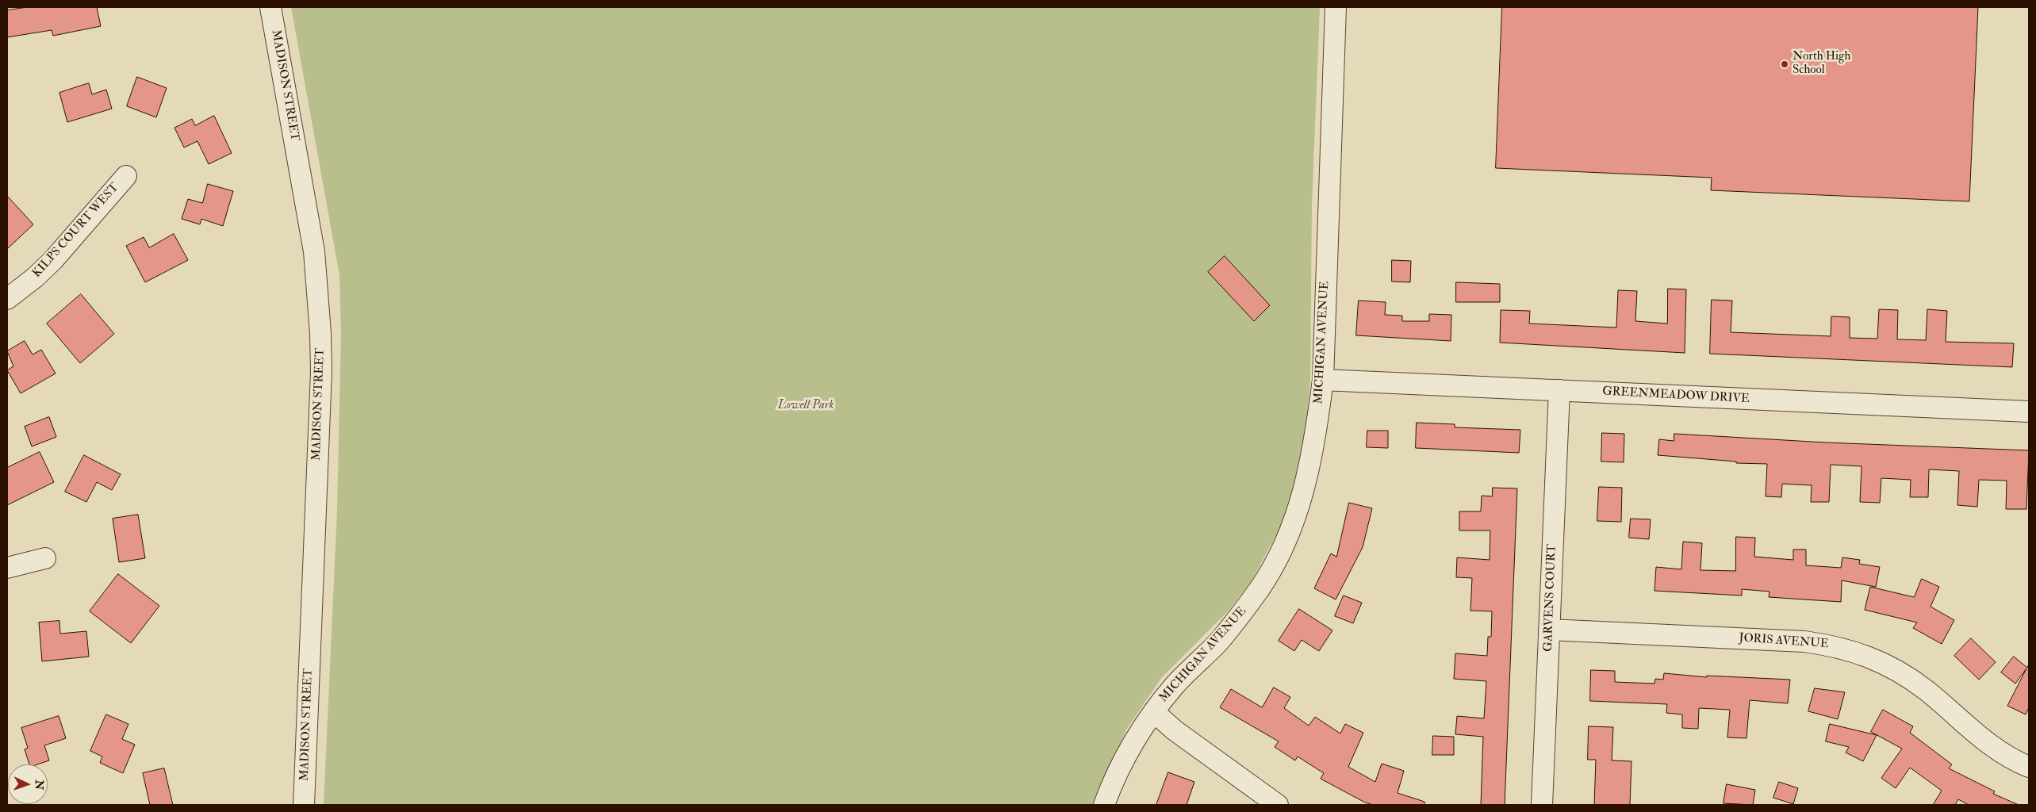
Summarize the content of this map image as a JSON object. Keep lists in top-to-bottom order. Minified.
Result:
{"streets":{"street":["MADISON STREET","KILPS COURT WEST","MICHIGAN AVENUE","GREENMEADOW DRIVE","GARVENS COURT","JORIS AVENUE"]},"crossings":[["MICHIGAN AVENUE","GREENMEADOW DRIVE"],["GREENMEADOW DRIVE","GARVENS COURT"],["GARVENS COURT","JORIS AVENUE"]],"parks":["Lowell Park"],"places":["North High School"],"north":"right"}
